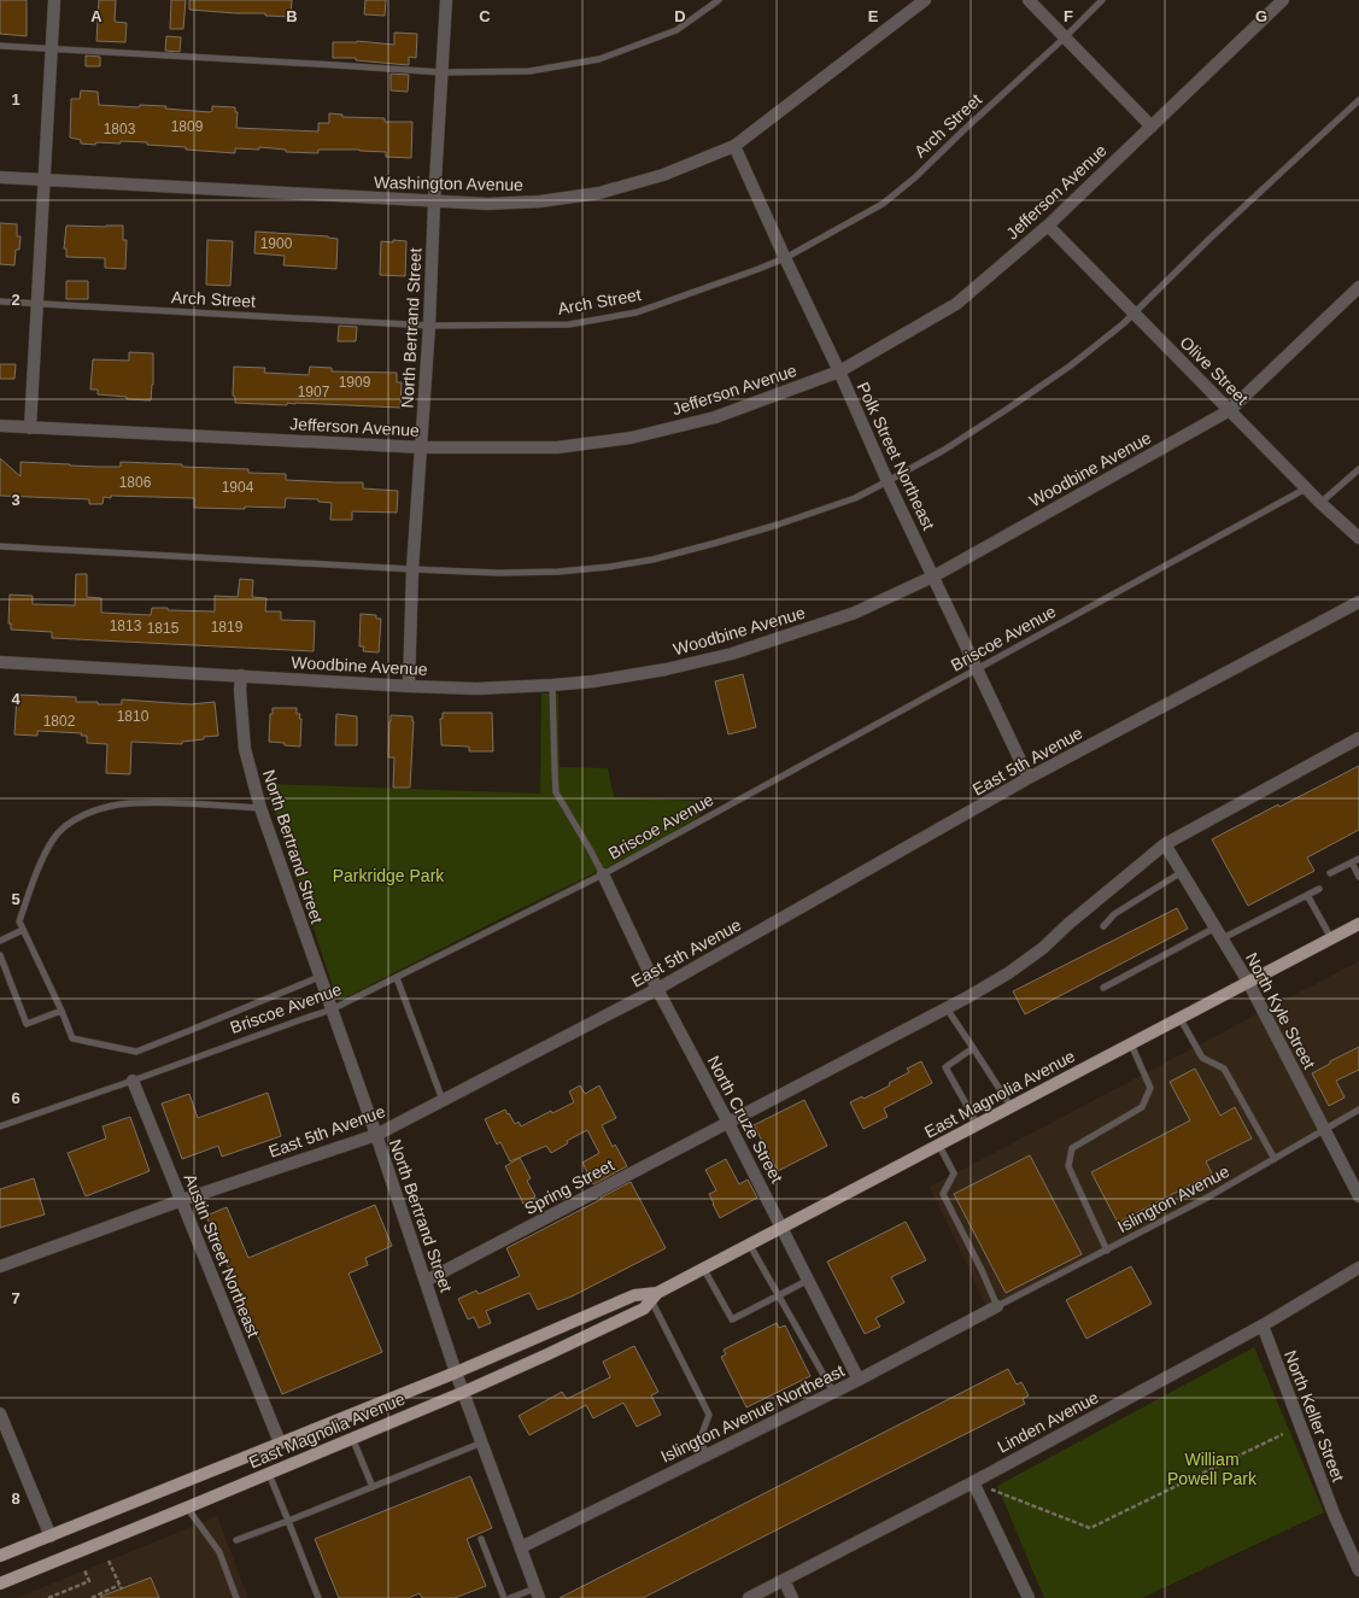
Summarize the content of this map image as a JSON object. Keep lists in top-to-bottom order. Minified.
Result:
{"streets":{"main road":["East Magnolia Avenue"],"street":["Washington Avenue","Jefferson Avenue","North Bertrand Street","Olive Street","Polk Street Northeast","Woodbine Avenue","East 5th Avenue","North Kyle Street","North Cruze Street","Spring Street","Austin Street Northeast","Islington Avenue Northeast","North Keller Street","Linden Avenue"],"lane":["Arch Street","Briscoe Avenue","Islington Avenue"]},"crossings":[["Arch Street","North Bertrand Street"],["Arch Street","Polk Street Northeast"],["Washington Avenue","North Bertrand Street"],["Washington Avenue","Polk Street Northeast"],["Jefferson Avenue","North Bertrand Street"],["Jefferson Avenue","Olive Street"],["Jefferson Avenue","Polk Street Northeast"],["North Bertrand Street","Woodbine Avenue"],["North Bertrand Street","Briscoe Avenue"],["North Bertrand Street","East 5th Avenue"],["North Bertrand Street","East Magnolia Avenue"],["North Bertrand Street","Spring Street"],["North Bertrand Street","Islington Avenue Northeast"],["Olive Street","Woodbine Avenue"],["Olive Street","Briscoe Avenue"],["Polk Street Northeast","Woodbine Avenue"],["Polk Street Northeast","Briscoe Avenue"],["Polk Street Northeast","East 5th Avenue"],["Briscoe Avenue","North Cruze Street"],["Briscoe Avenue","Austin Street Northeast"],["East 5th Avenue","North Cruze Street"],["East 5th Avenue","Austin Street Northeast"],["North Kyle Street","East Magnolia Avenue"],["North Kyle Street","Spring Street"],["North Kyle Street","Islington Avenue"],["East Magnolia Avenue","North Cruze Street"],["East Magnolia Avenue","Austin Street Northeast"],["North Cruze Street","Spring Street"],["North Cruze Street","Islington Avenue Northeast"],["Islington Avenue","Islington Avenue Northeast"],["North Keller Street","Linden Avenue"]],"parks":["Parkridge Park","William Powell Park"],"house_numbers":["1809","1803","1900","1909","1907","1806","1904","1813","1819","1815","1810","1802"],"grid":{"columns":["A","B","C","D","E","F","G"],"rows":["1","2","3","4","5","6","7","8"]}}
